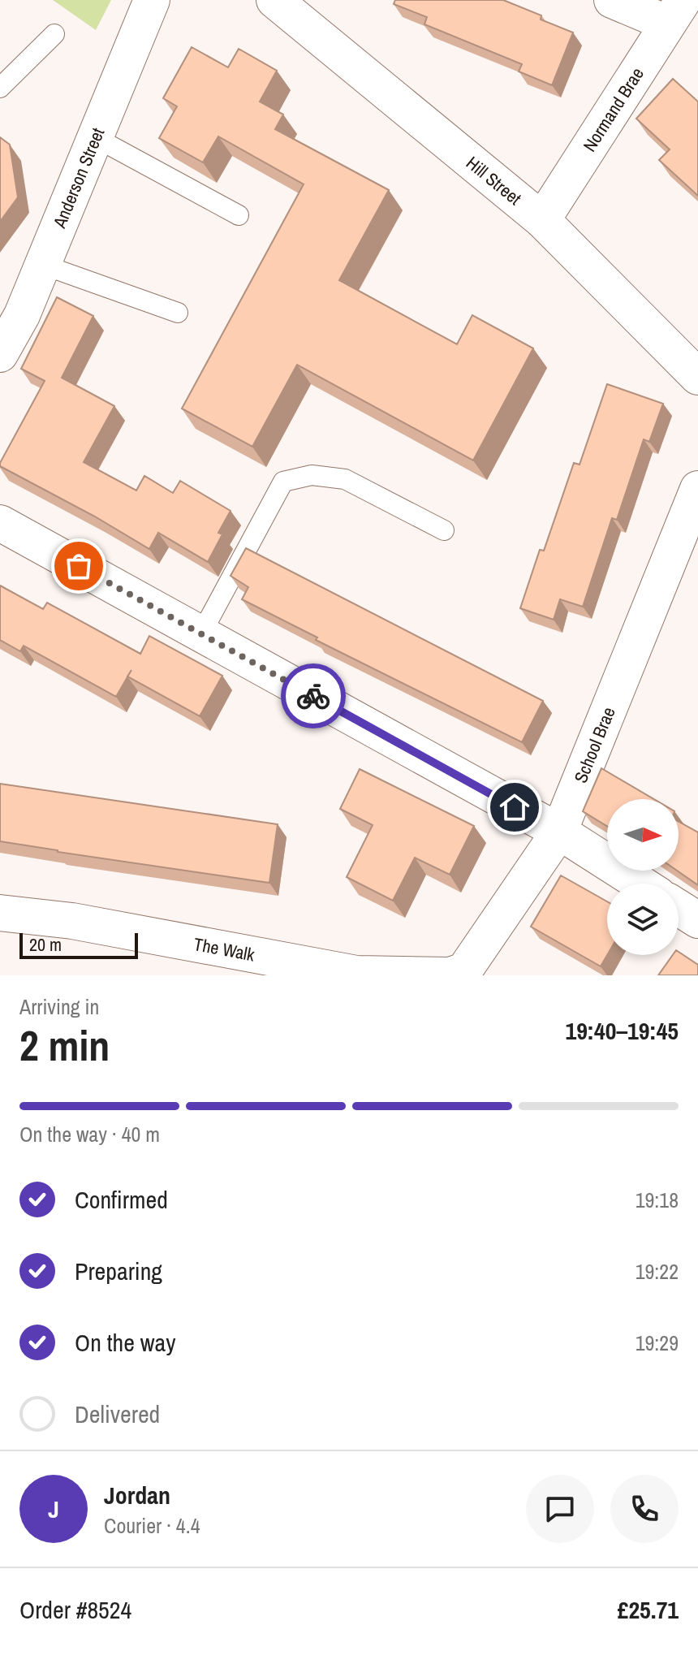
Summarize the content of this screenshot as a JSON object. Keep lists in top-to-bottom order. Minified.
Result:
{"streets":{"street":["Normand Brae","Anderson Street","Hill Street","School Brae","The Walk"]},"crossings":[["Normand Brae","Hill Street"],["School Brae","The Walk"]],"scale_bar":"20 m","north":"right","page":{"scale":"20 m","heading":["2 min","Arriving in","19:40–19:45"],"panel":["Jordan","Courier · 4.4","Order #8524","£25.71"],"bar":"On the way · 40 m","list":[["Confirmed","19:18"],["Preparing","19:22"],["On the way","19:29"],"Delivered"],"round":"J"}}
